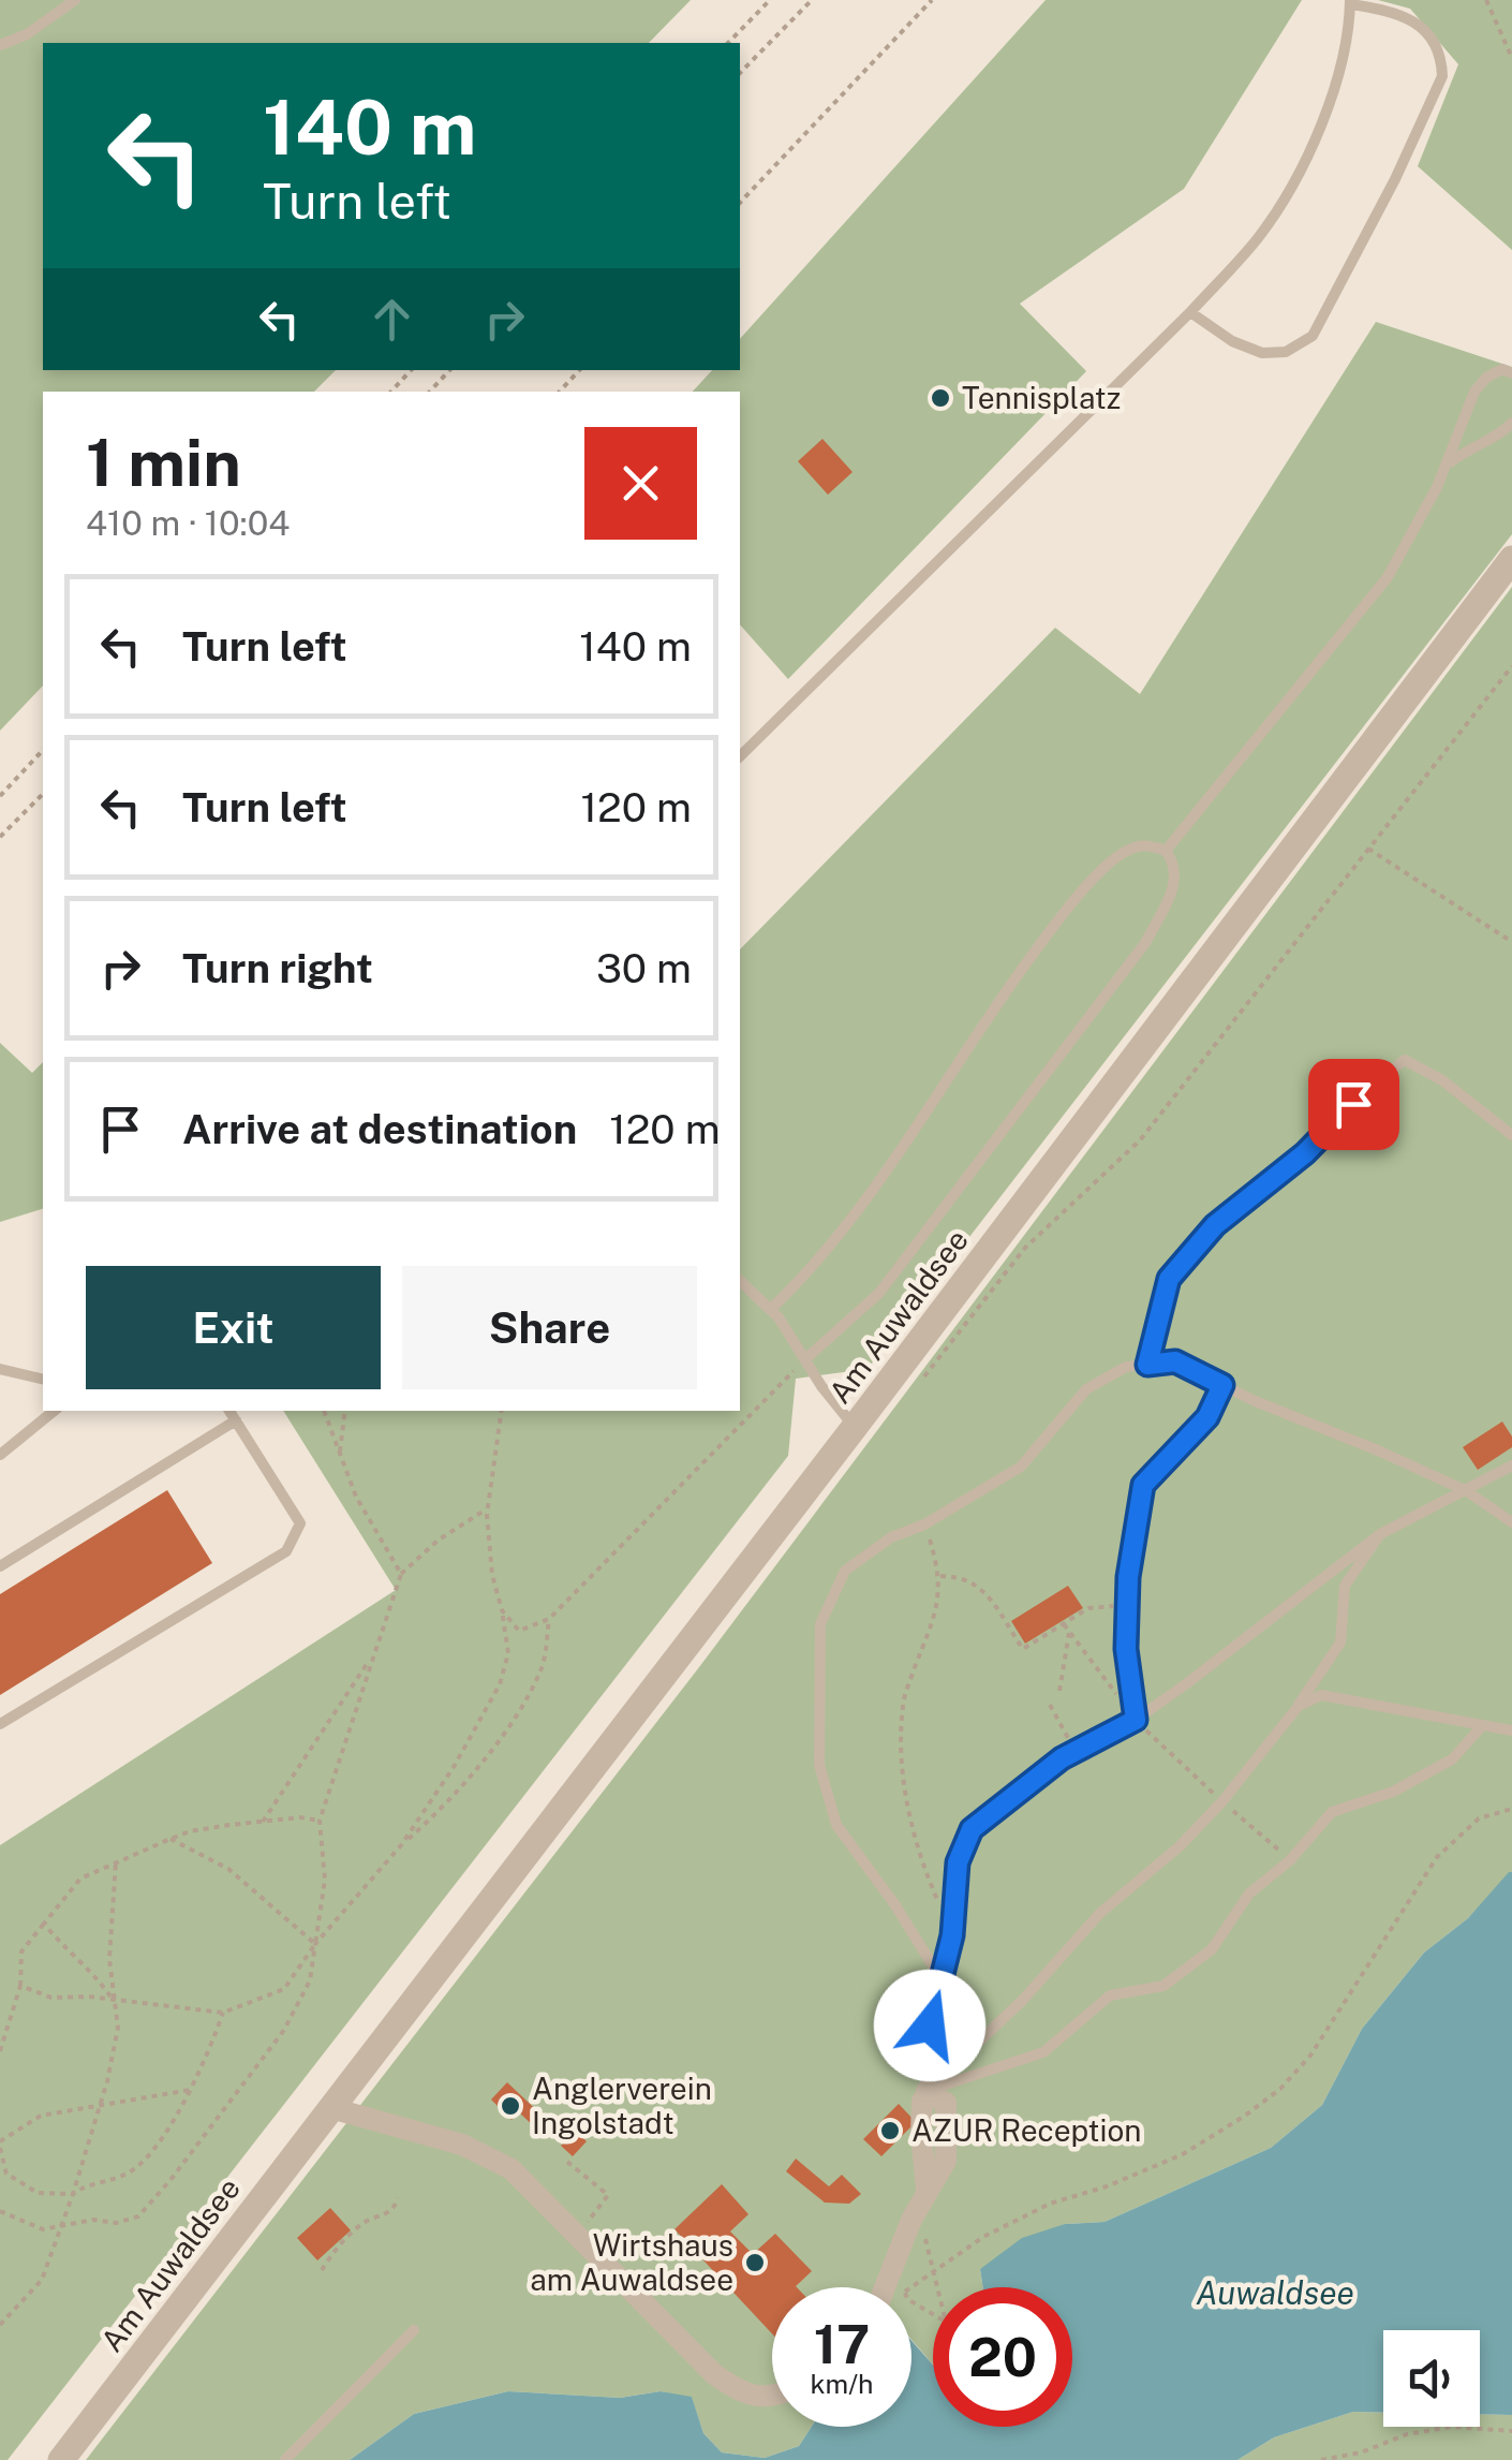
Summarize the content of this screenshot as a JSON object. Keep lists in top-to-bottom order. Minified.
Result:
{"streets":{"street":["Am Auwaldsee"]},"water":["Auwaldsee"],"places":["Tennisplatz","Anglerverein Ingolstadt","AZUR Reception","Wirtshaus am Auwaldsee"],"page":{"turn":["140 m","Turn left"],"heading":["1 min","410 m · 10:04"],"list":[{"name":"Turn left","value":"140 m"},{"name":"Turn left","value":"120 m"},{"name":"Turn right","value":"30 m"},{"name":"Arrive at destination","value":"120 m"}],"buttons":["Exit","Share"],"speed":"17 km/h","limit":"20"}}
